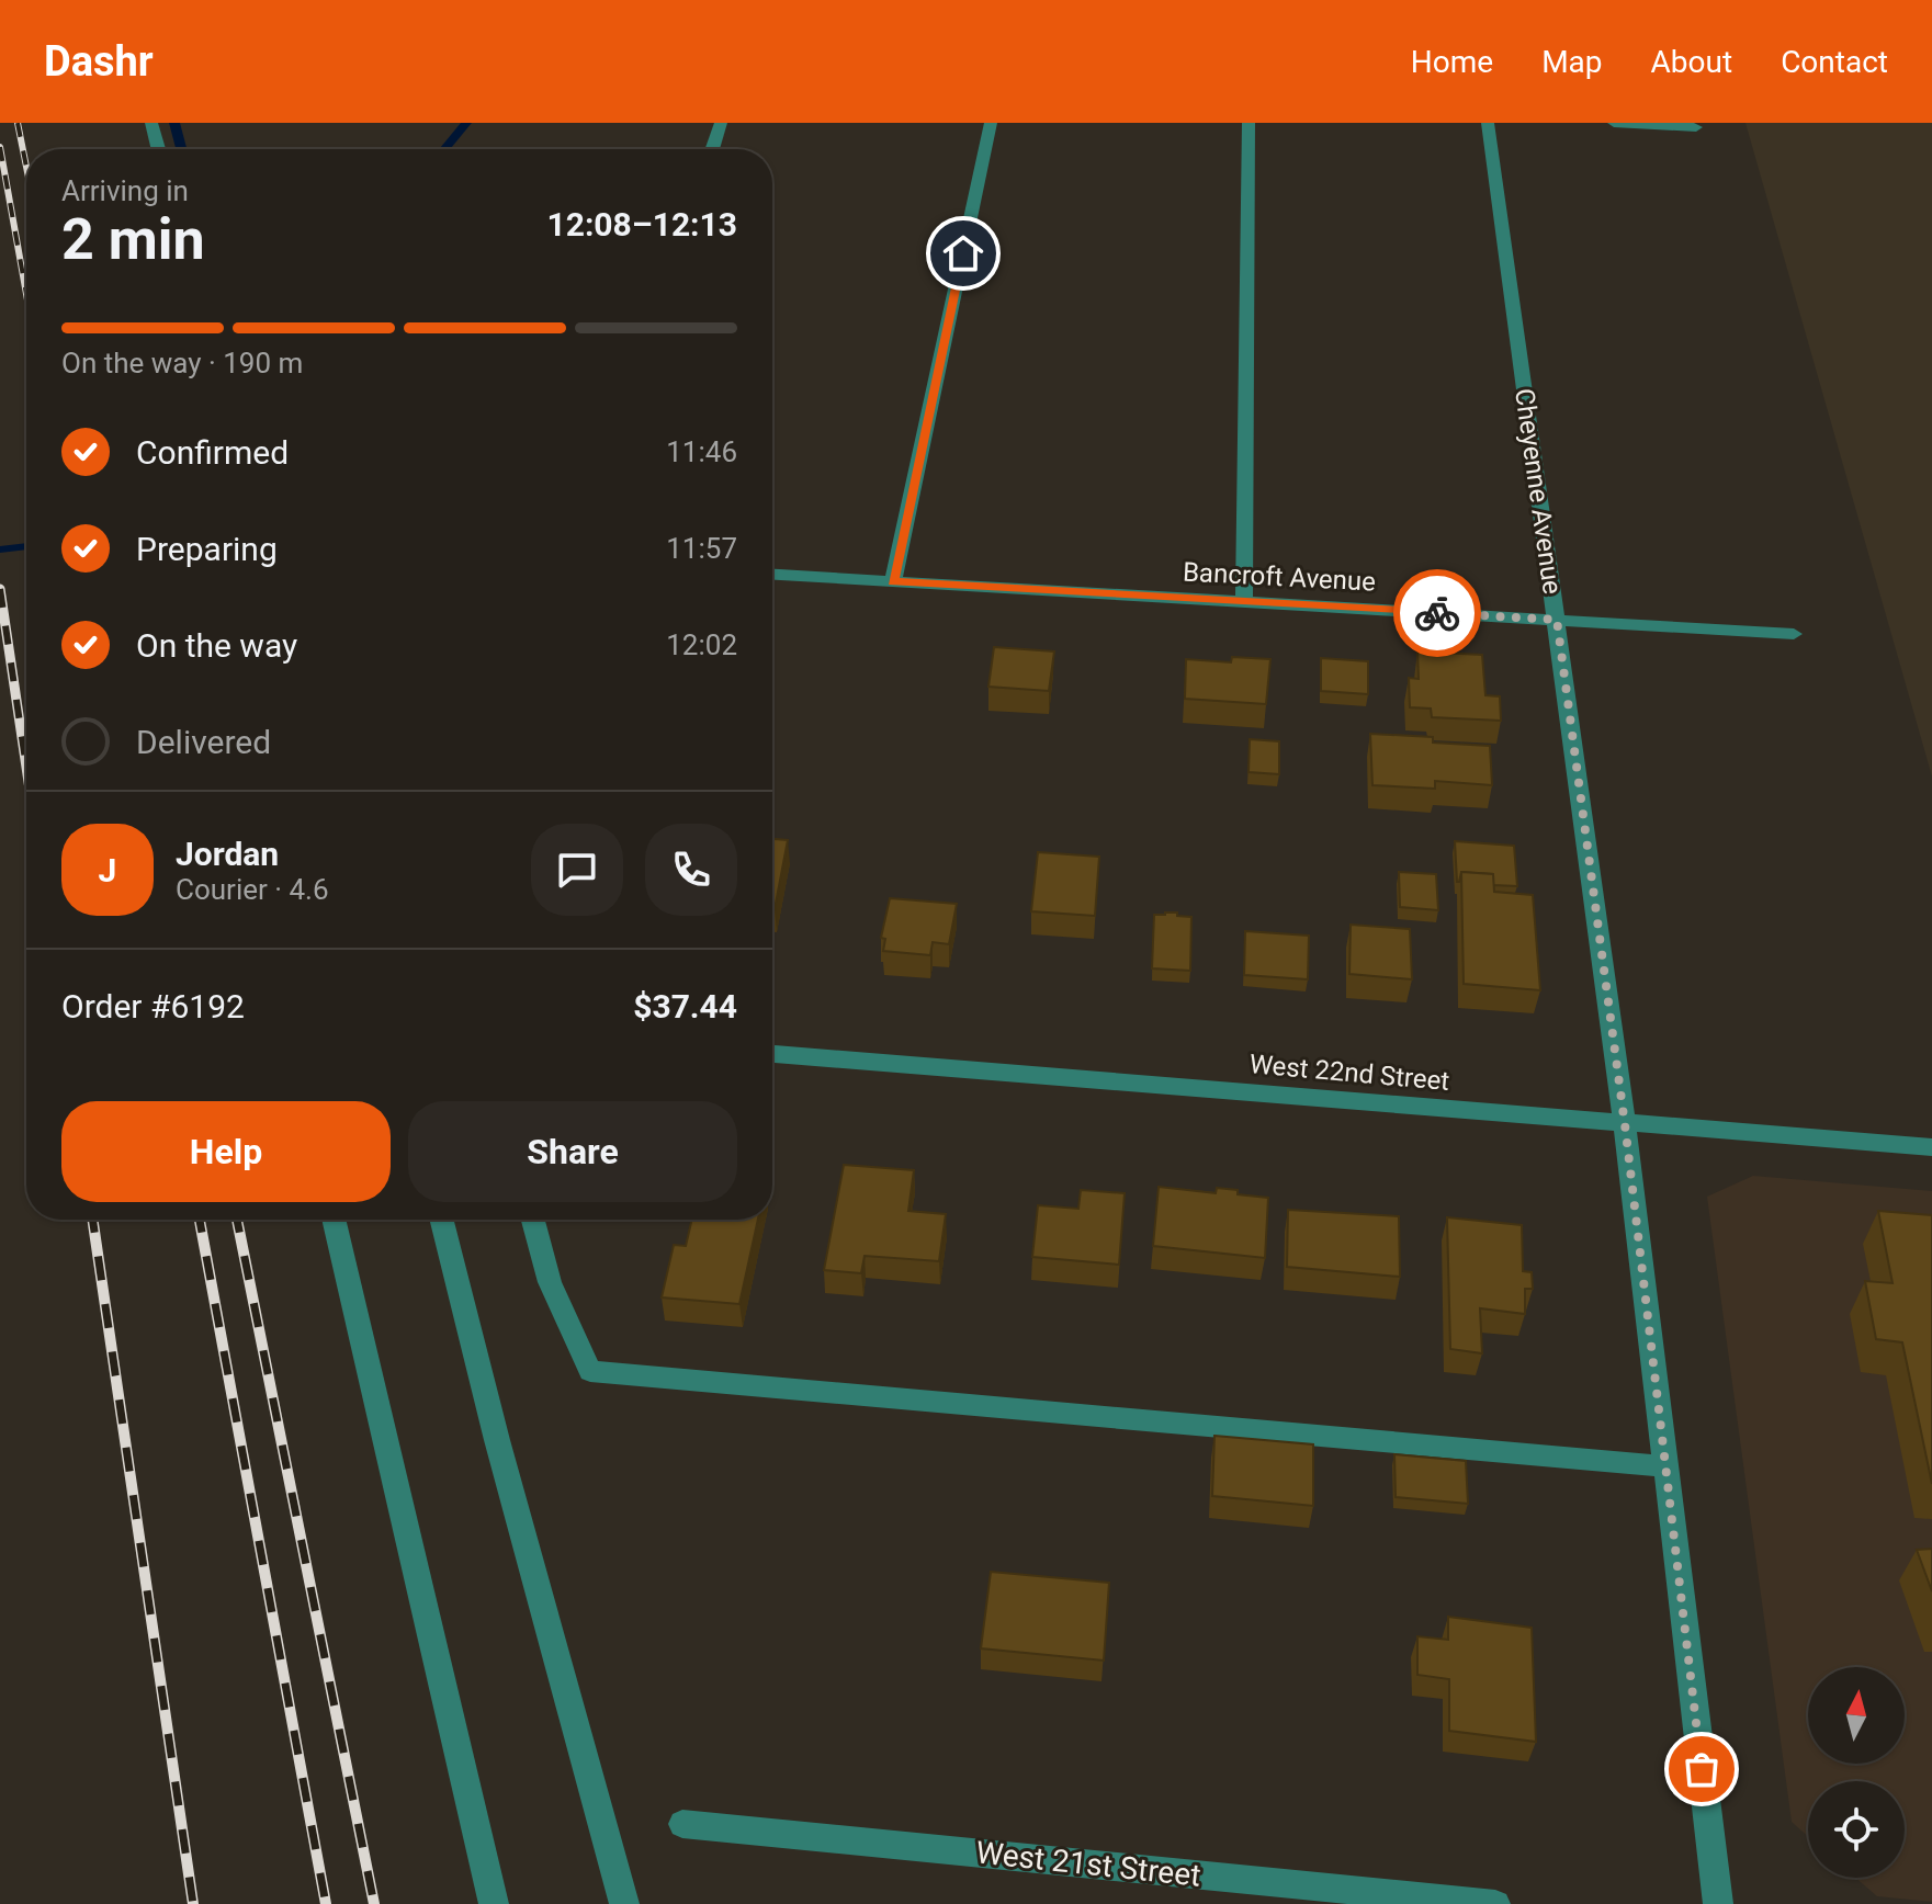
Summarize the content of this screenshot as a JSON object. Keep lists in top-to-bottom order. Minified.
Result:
{"streets":{"street":["Cheyenne Avenue","Bancroft Avenue","West 22nd Street","West 21st Street"]},"crossings":[["Cheyenne Avenue","Bancroft Avenue"],["Cheyenne Avenue","West 22nd Street"]],"north":"top","page":{"header":"Dashr","nav":["Home","Map","About","Contact"],"heading":["2 min","Arriving in","12:08–12:13"],"panel":["Jordan","Courier · 4.6","Order #6192","$37.44"],"bar":"On the way · 190 m","list":[["Confirmed","11:46"],["Preparing","11:57"],["On the way","12:02"],"Delivered"],"round":"J","buttons":["Help","Share"]}}
